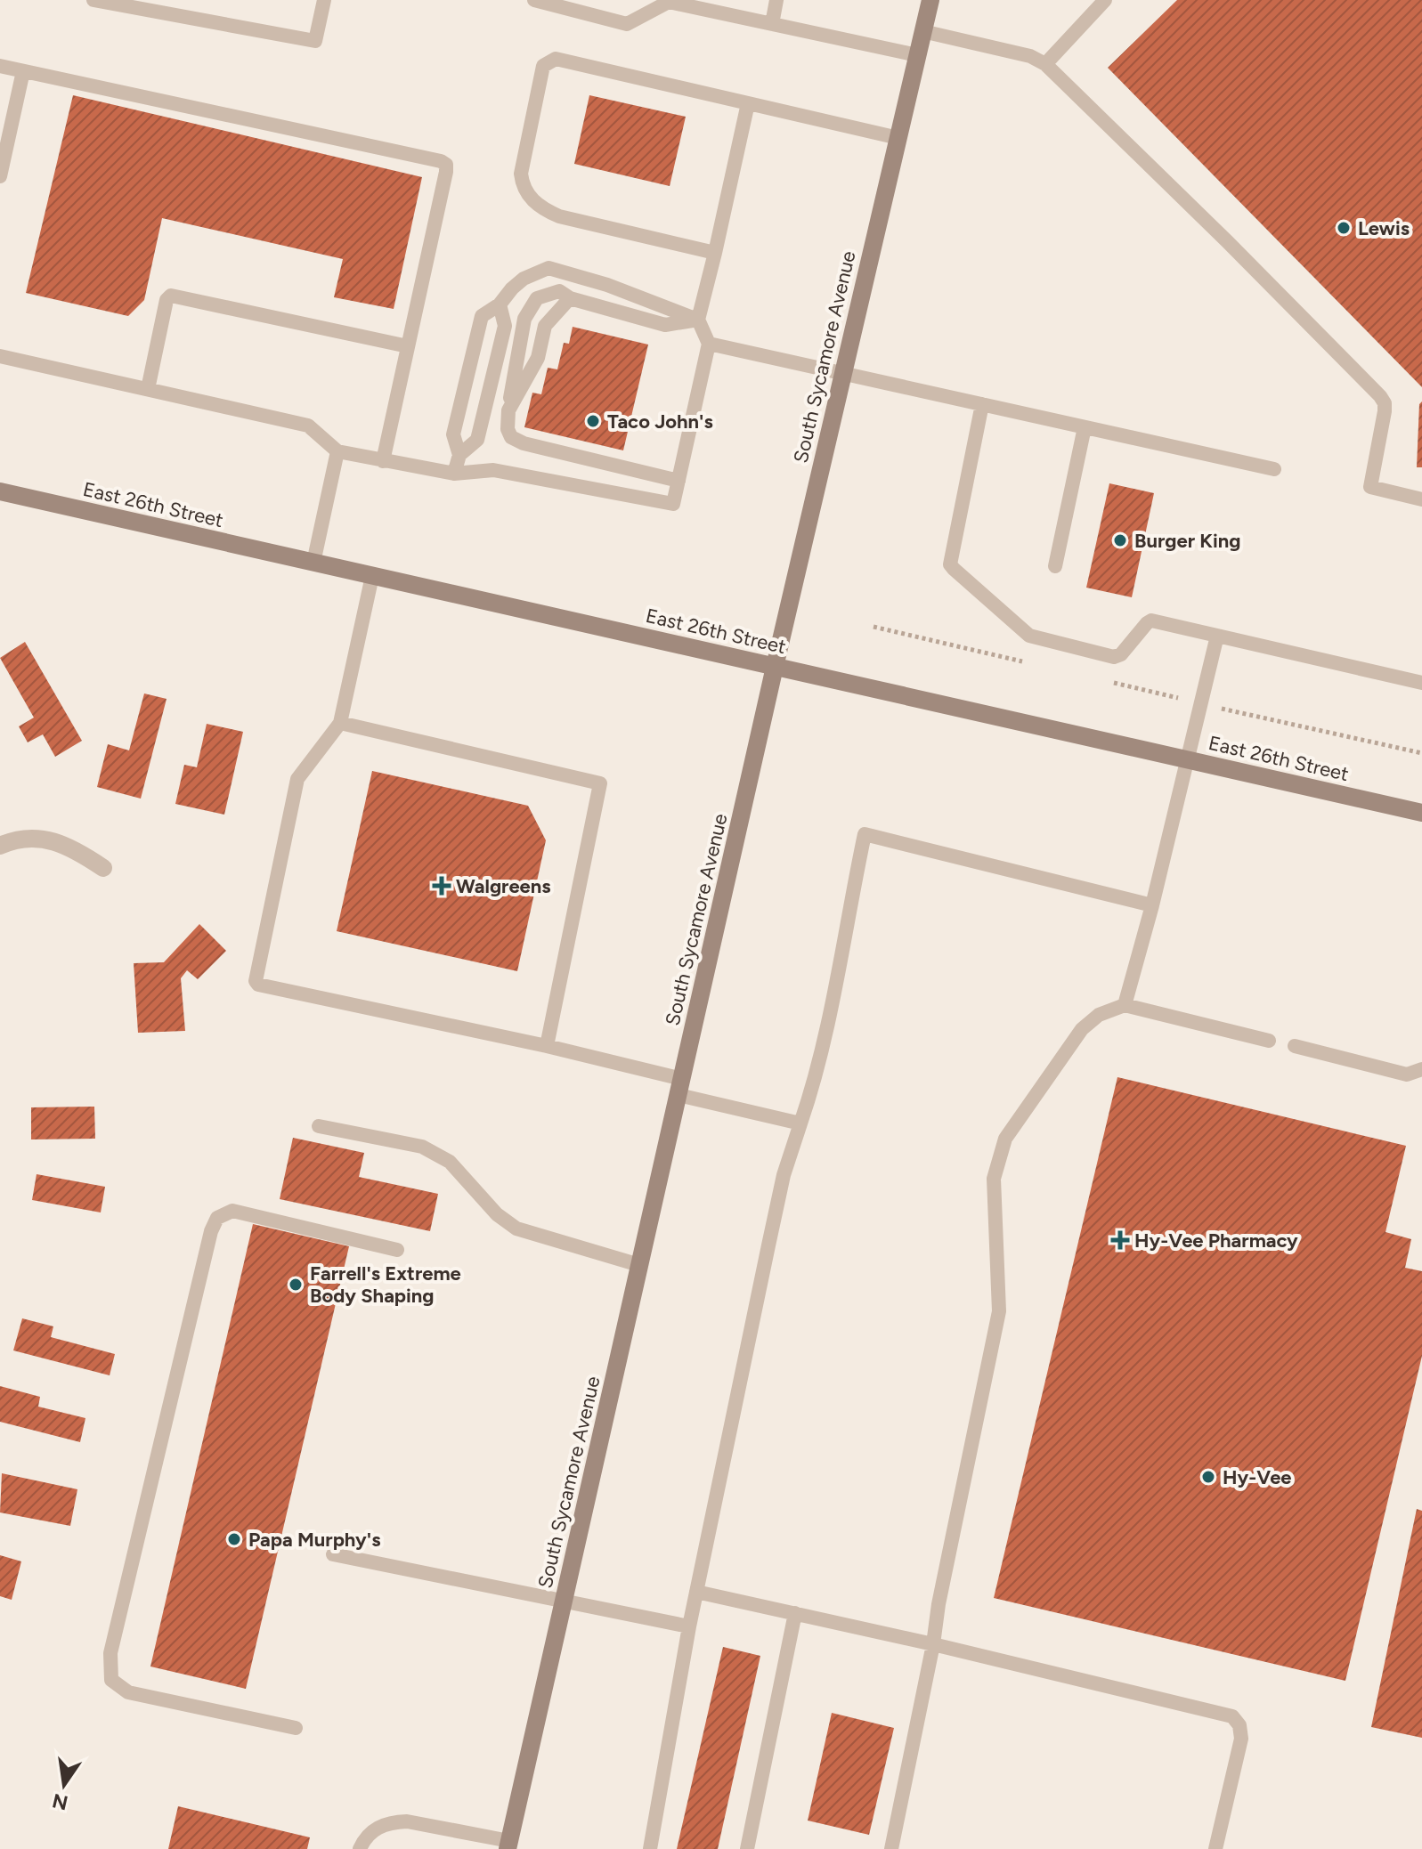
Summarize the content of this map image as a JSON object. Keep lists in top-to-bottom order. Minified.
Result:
{"streets":{"main road":["South Sycamore Avenue","East 26th Street"]},"crossings":[["South Sycamore Avenue","East 26th Street"]],"places":{"other":["Lewis","Taco John's","Burger King","Farrell's Extreme Body Shaping","Hy-Vee","Papa Murphy's"],"health":["Walgreens","Hy-Vee Pharmacy"]},"north":"bottom"}
